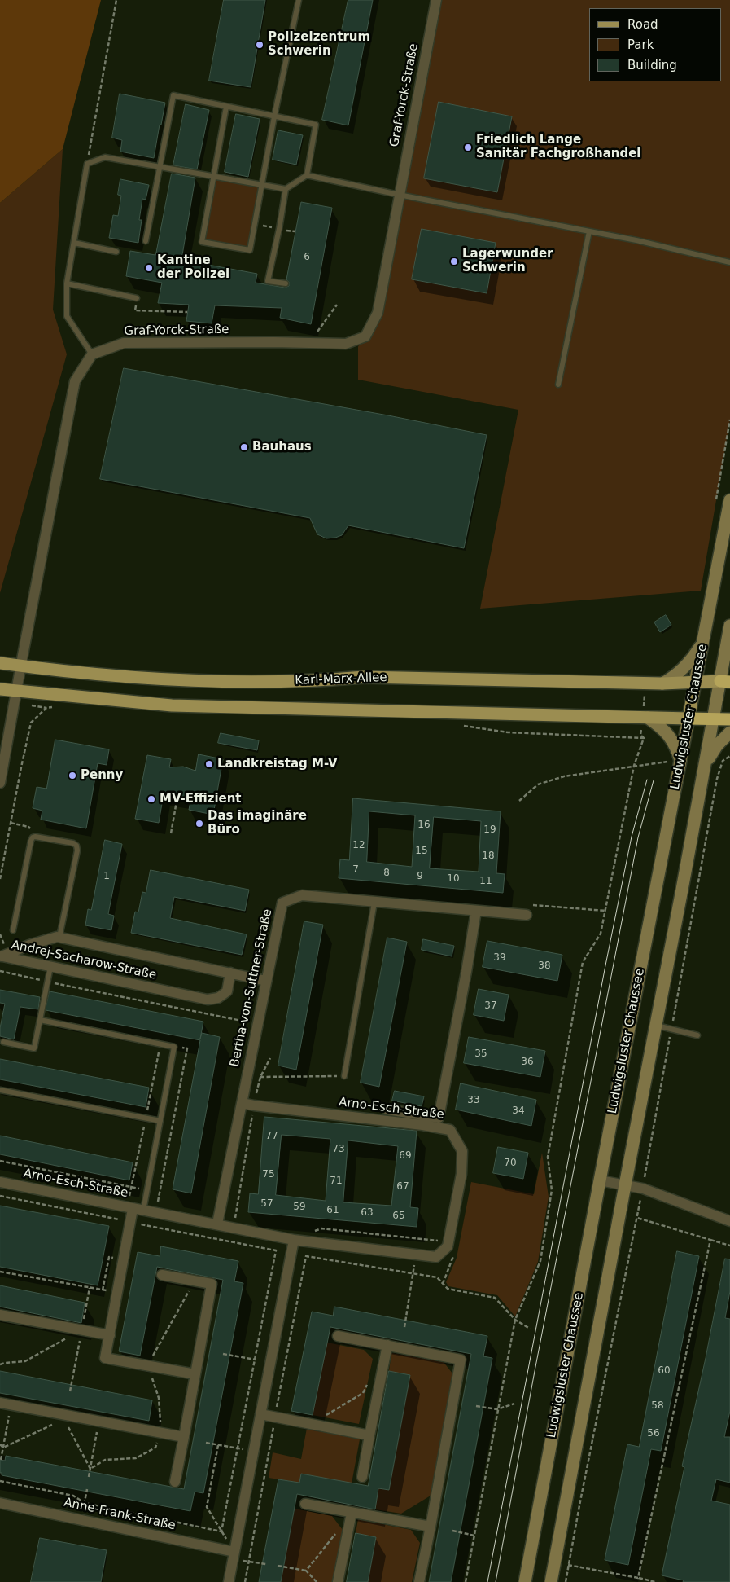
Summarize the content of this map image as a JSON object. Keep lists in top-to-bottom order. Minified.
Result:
{"streets":{"main road":["Karl-Marx-Allee","Ludwigsluster Chaussee"],"street":["Graf-Yorck-Straße","Andrej-Sacharow-Straße","Bertha-von-Suttner-Straße","Arno-Esch-Straße","Anne-Frank-Straße"]},"crossings":[["Karl-Marx-Allee","Ludwigsluster Chaussee"],["Andrej-Sacharow-Straße","Bertha-von-Suttner-Straße"],["Bertha-von-Suttner-Straße","Arno-Esch-Straße"]],"places":["Polizeizentrum Schwerin","Friedlich Lange Sanitär Fachgroßhandel","Lagerwunder Schwerin","Kantine der Polizei","Bauhaus","Landkreistag M-V","Penny","MV-Effizient","Das imaginäre Büro"],"house_numbers":["6","16","19","12","15","18","7","8","1","9","10","11","39","38","37","35","36","33","34","77","73","69","70","75","71","67","57","59","61","63","65","60","58","56"],"legend":["Road","Park","Building"]}
